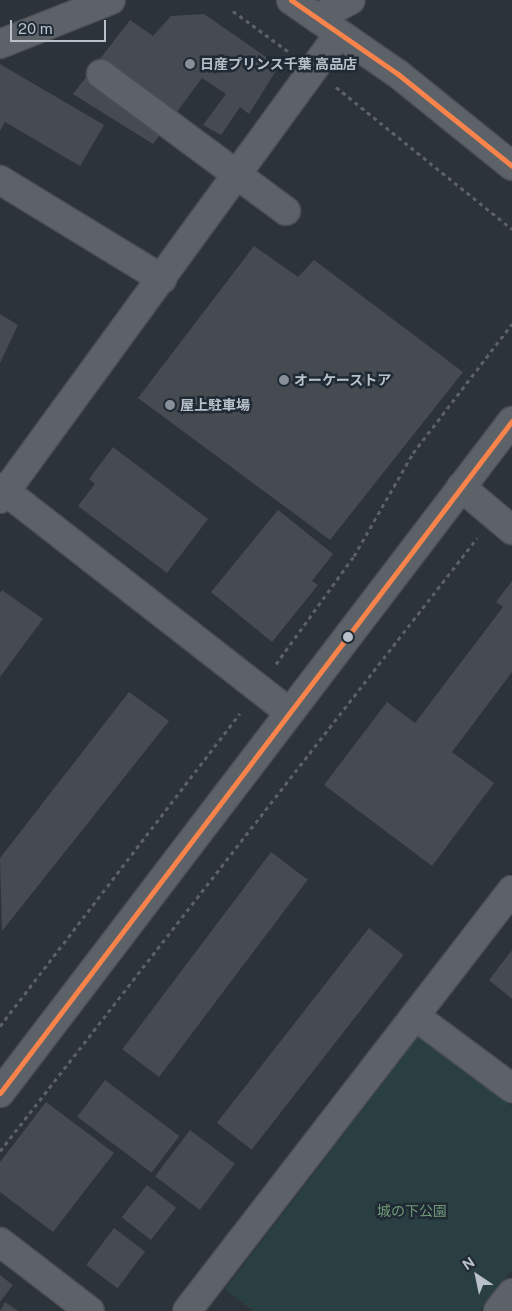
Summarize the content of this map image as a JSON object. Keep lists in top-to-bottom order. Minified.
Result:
{"parks":["城の下公園"],"places":["日産プリンス千葉 高品店","オーケーストア","屋上駐車場"],"scale_bar":"20 m","north":"top left"}
